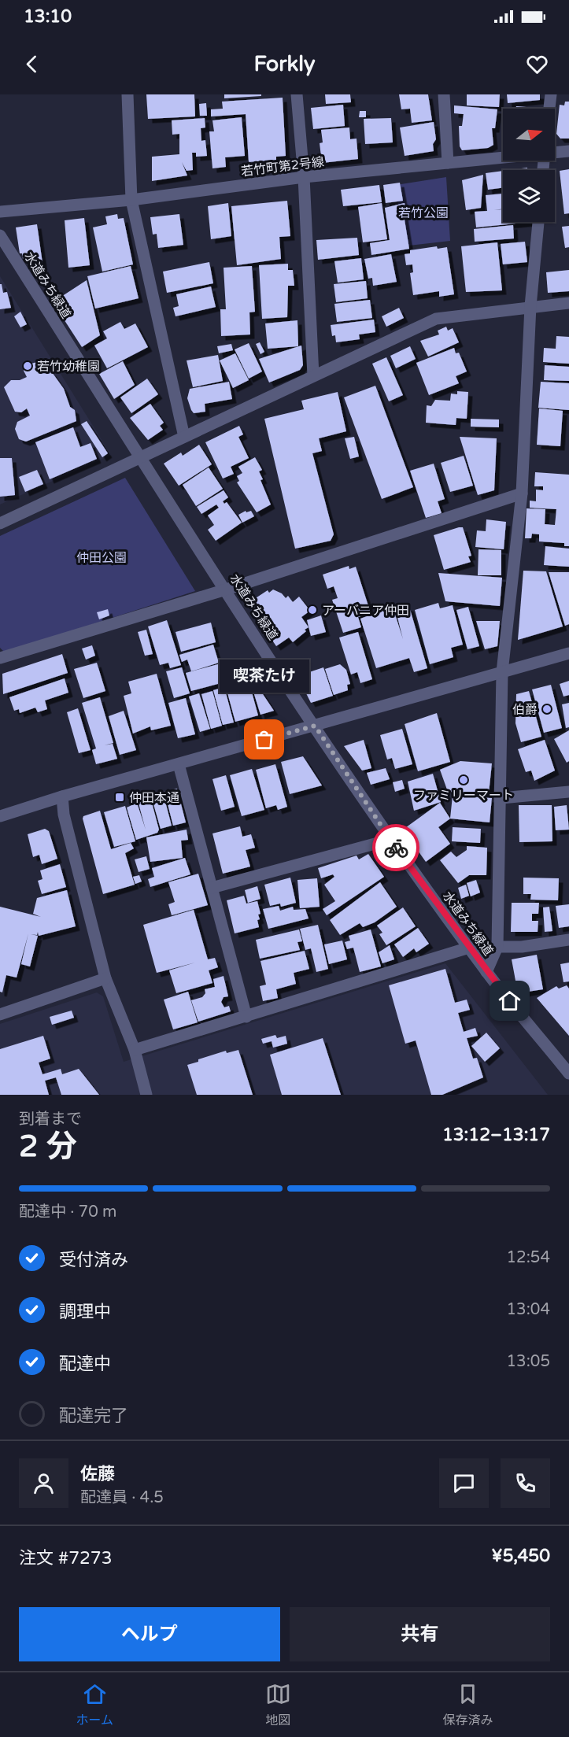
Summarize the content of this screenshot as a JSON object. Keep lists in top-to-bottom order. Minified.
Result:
{"streets":{"street":["若竹町第2号線","水道みち緑道"]},"parks":["若竹公園","仲田公園"],"places":{"other":["若竹幼稚園","アーバニア仲田","伯爵","喫茶たけ","ファミリーマート"],"transit":["仲田本通"]},"north":"right","page":{"status":"13:10","header":"Forkly","bubble":"喫茶たけ","heading":["2 分","到着まで","13:12–13:17"],"panel":["佐藤","配達員 · 4.5","注文 #7273","¥5,450"],"bar":"配達中 · 70 m","list":[["受付済み","12:54"],["調理中","13:04"],["配達中","13:05"],"配達完了"],"buttons":["ヘルプ","共有"],"tabs":["ホーム","地図","保存済み"]}}
